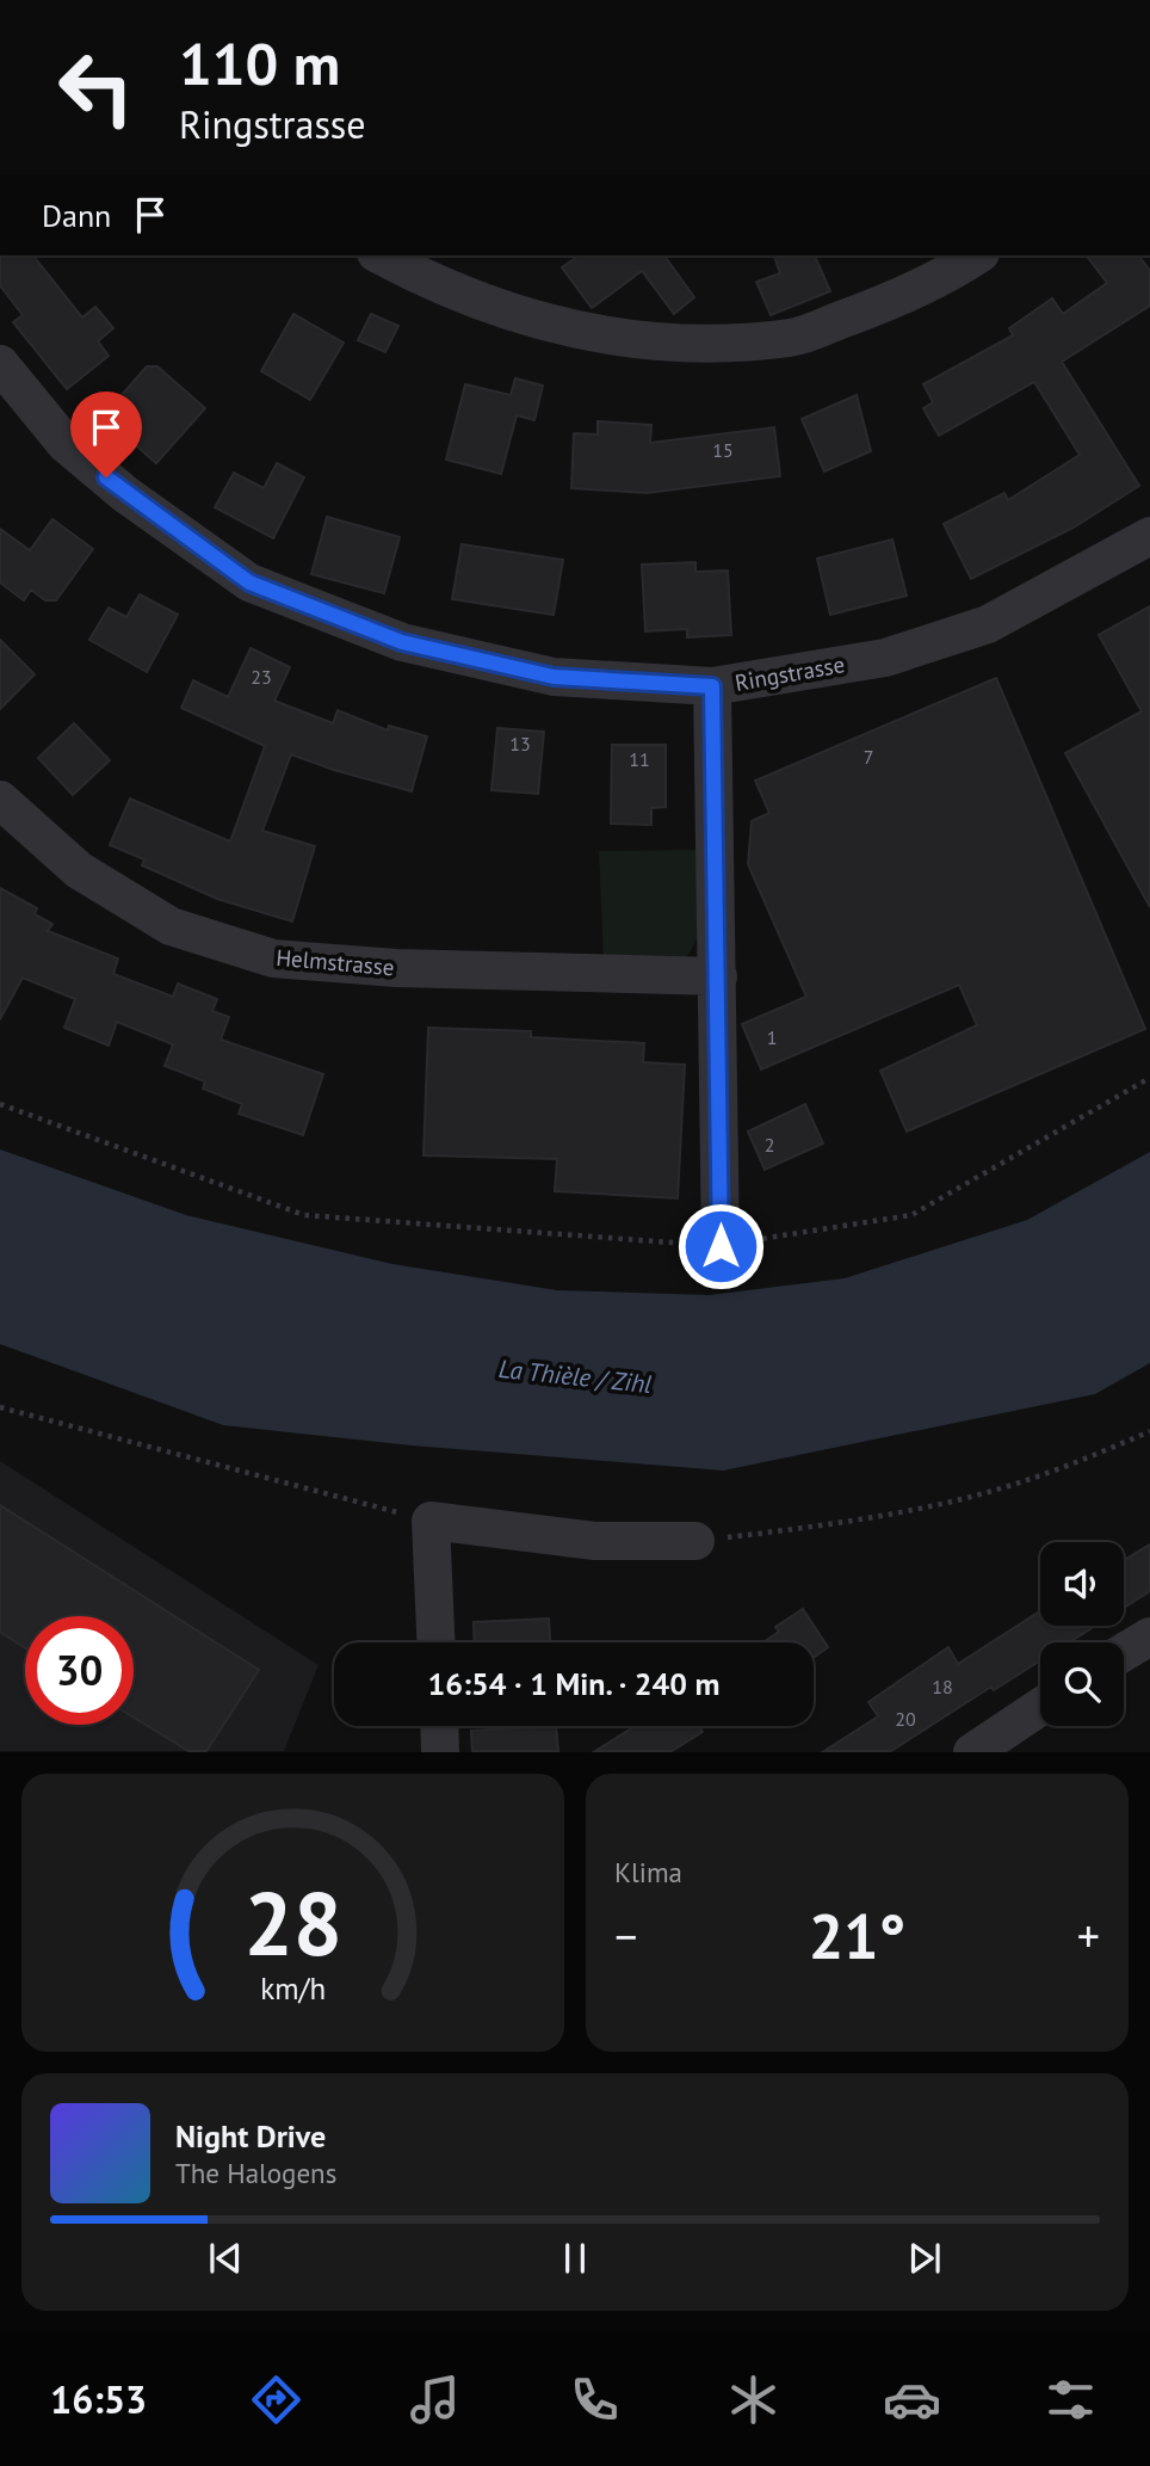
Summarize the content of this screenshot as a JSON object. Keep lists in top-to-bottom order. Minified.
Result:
{"streets":{"street":["Ringstrasse","Helmstrasse"]},"water":["La Thièle / Zihl"],"house_numbers":["15","23","13","7","11","1","2","18","20"],"page":{"turn":["110 m","Ringstrasse"],"then":"Dann","limit":"30","trip":"16:54 · 1 Min. · 240 m","tile":"Klima","heat":["−","21°","+"],"song":["Night Drive","The Halogens"],"tabs":"16:53","gauge":["28","km/h"]}}
